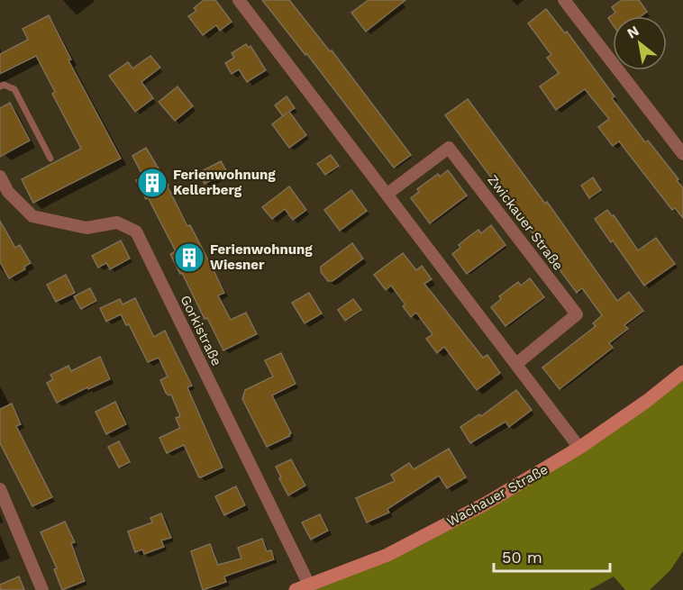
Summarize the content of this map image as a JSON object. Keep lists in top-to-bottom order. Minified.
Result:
{"streets":{"main road":["Wachauer Straße"],"street":["Zwickauer Straße","Gorkistraße"]},"crossings":[["Gorkistraße","Wachauer Straße"]],"places":{"building":["Ferienwohnung Kellerberg","Ferienwohnung Wiesner"]},"scale_bar":"50 m","north":"top left"}
